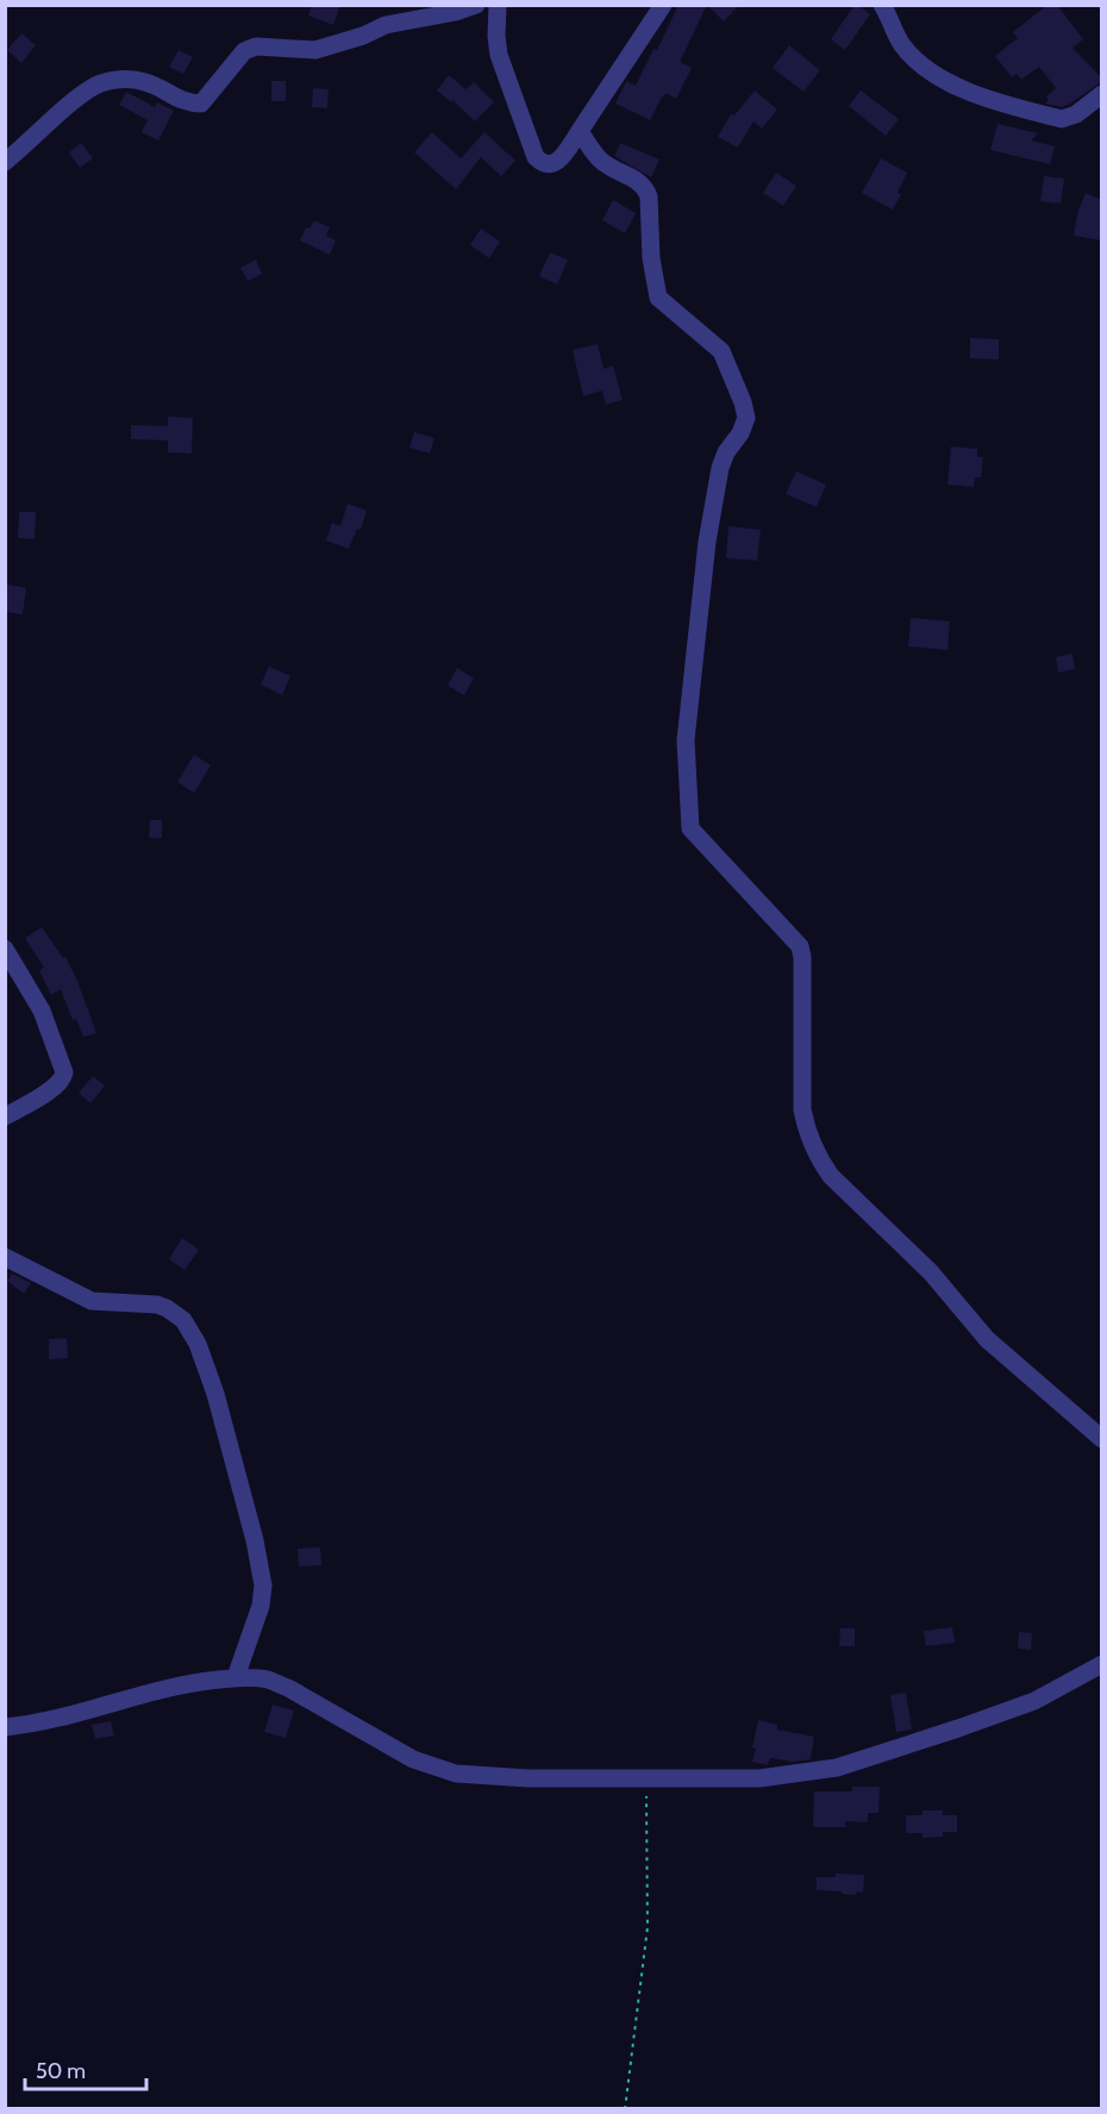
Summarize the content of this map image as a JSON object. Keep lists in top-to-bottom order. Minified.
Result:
{"scale_bar":"50 m"}
